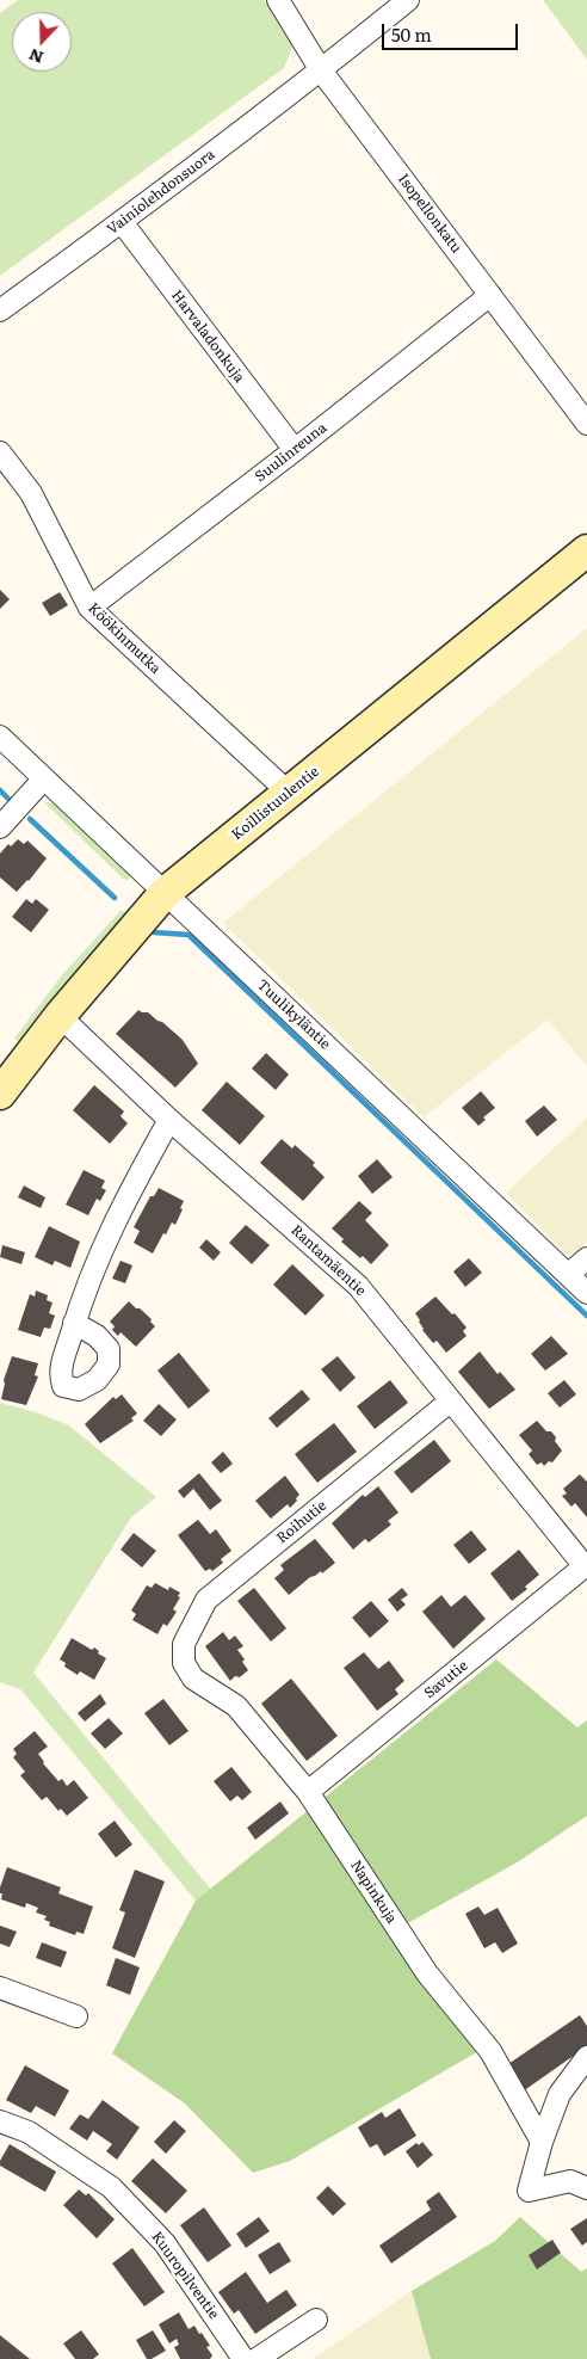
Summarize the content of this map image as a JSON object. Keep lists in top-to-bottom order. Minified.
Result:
{"streets":{"street":["Vainiolehdonsuora","Isopellonkatu","Harvaladonkuja","Suulinreuna","Köökinmutka","Koillistuulentie","Tuulikyläntie","Rantamäentie","Roihutie","Savutie","Napinkuja","Kuuropilventie"]},"crossings":[["Vainiolehdonsuora","Isopellonkatu"],["Vainiolehdonsuora","Harvaladonkuja"],["Isopellonkatu","Suulinreuna"],["Harvaladonkuja","Suulinreuna"],["Suulinreuna","Köökinmutka"],["Köökinmutka","Koillistuulentie"],["Koillistuulentie","Tuulikyläntie"],["Koillistuulentie","Rantamäentie"],["Rantamäentie","Roihutie"],["Rantamäentie","Savutie"],["Roihutie","Napinkuja"],["Savutie","Napinkuja"]],"scale_bar":"50 m","north":"bottom"}
